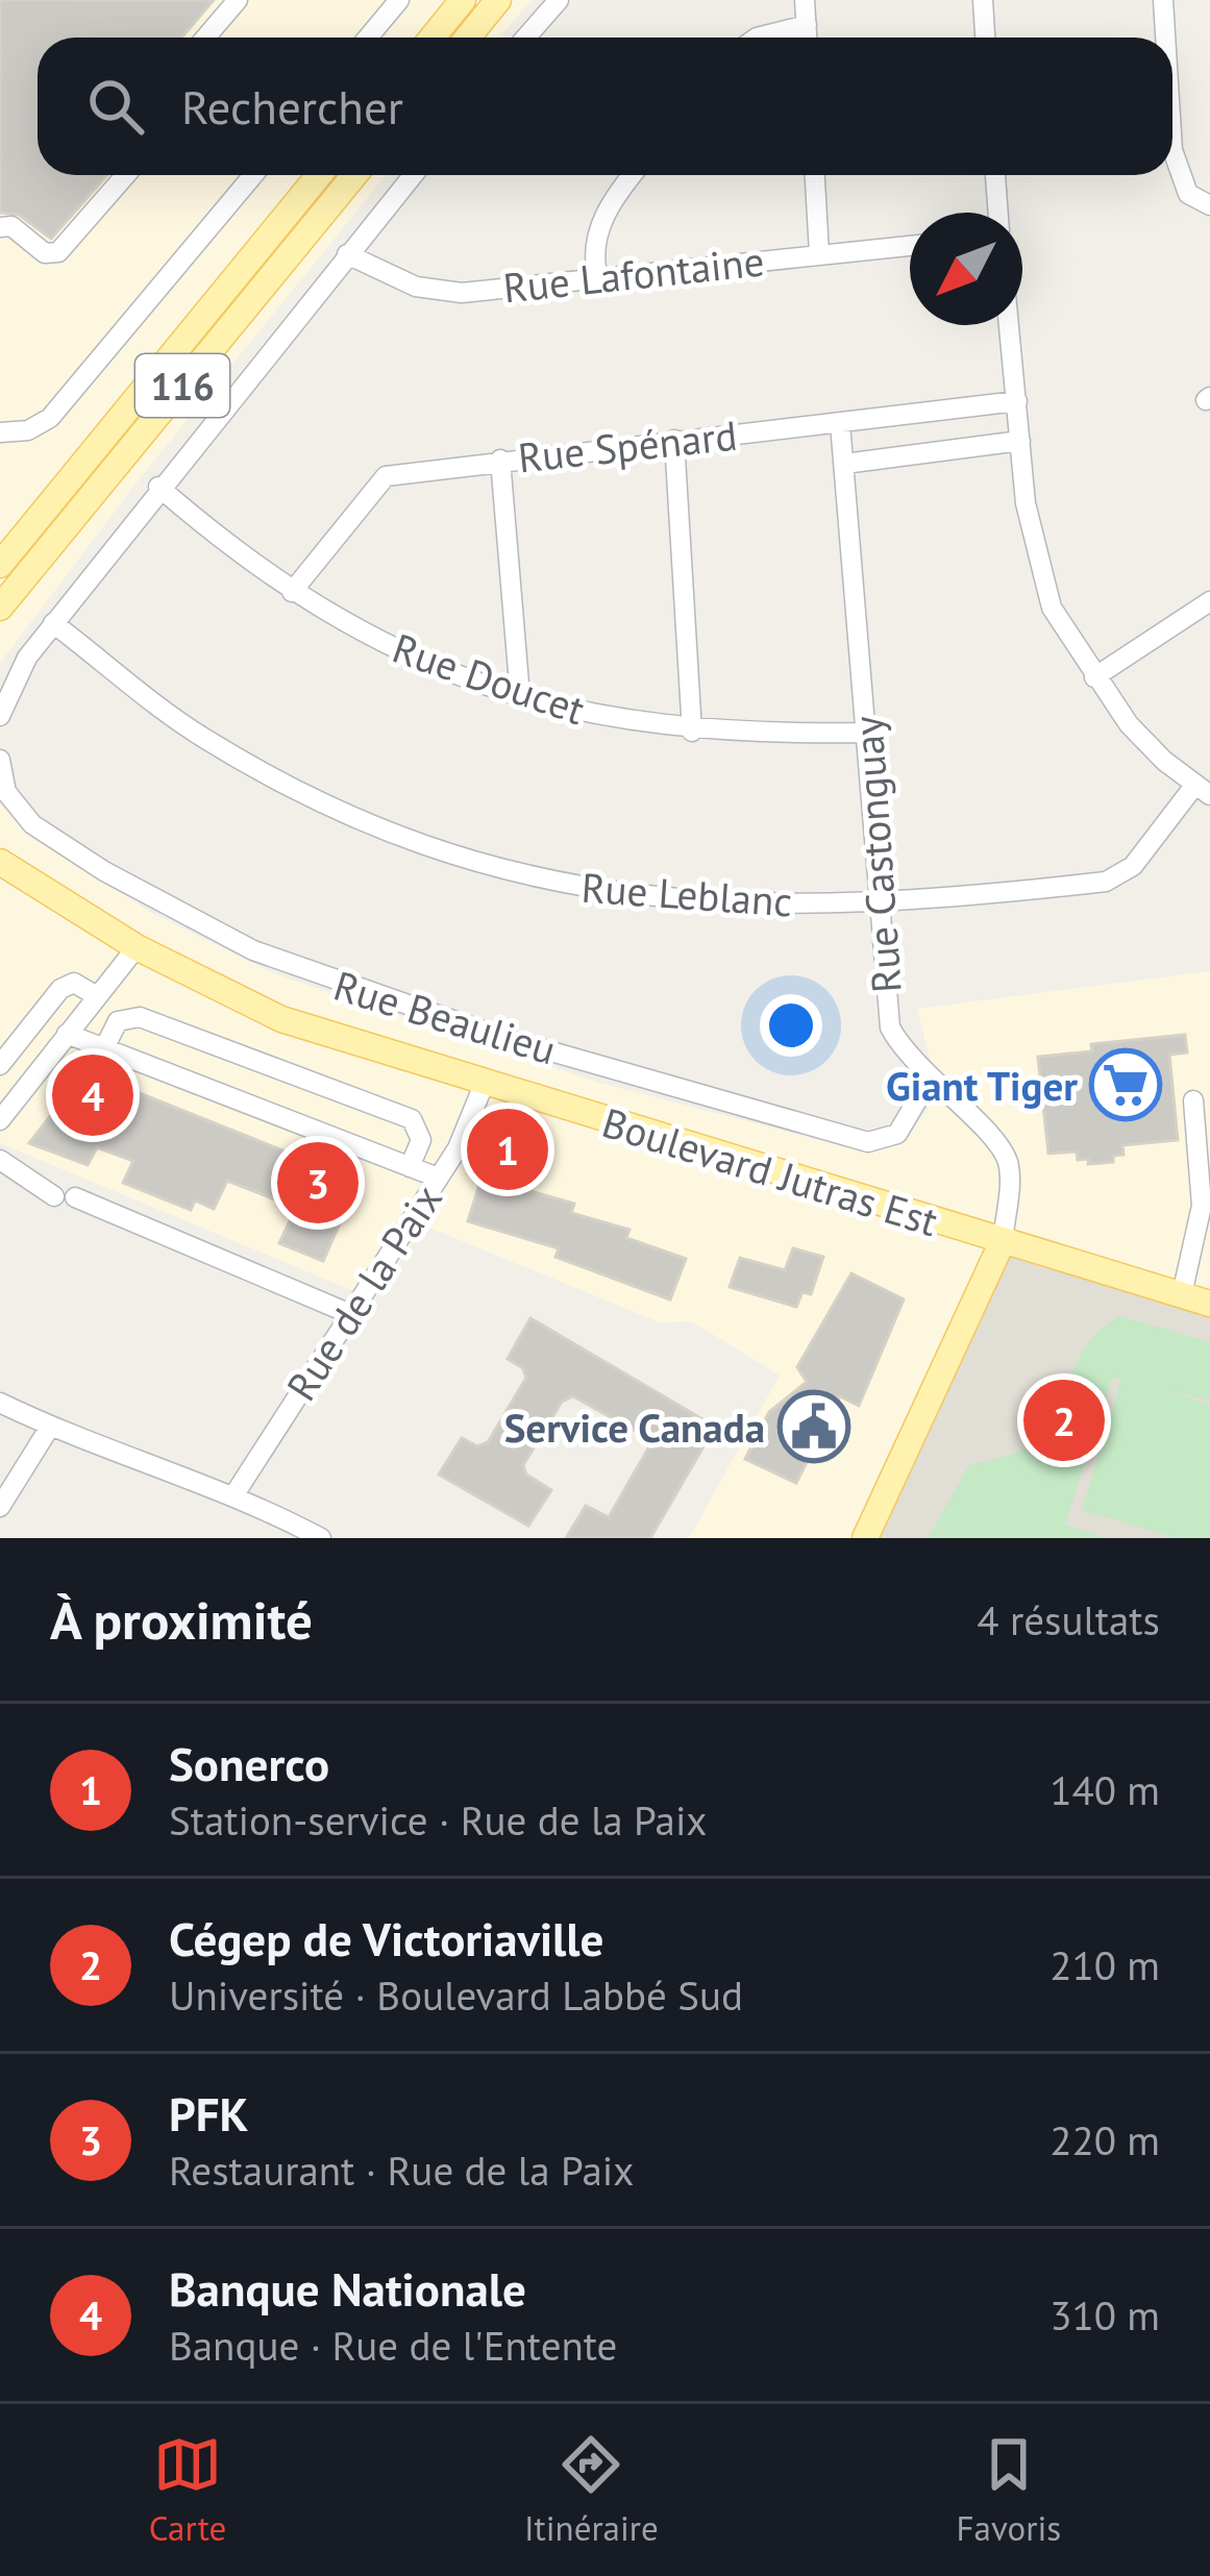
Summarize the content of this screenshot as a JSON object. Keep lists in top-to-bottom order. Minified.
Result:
{"streets":{"main road":["116","Boulevard Jutras Est"],"street":["Rue Lafontaine","Rue Spénard","Rue Doucet","Rue Castonguay","Rue Leblanc","Rue Beaulieu","Rue de la Paix"]},"crossings":[["Rue Spénard","Rue Doucet"],["Rue Spénard","Rue Castonguay"],["Rue Doucet","Rue Castonguay"],["Rue Castonguay","Rue Leblanc"],["Rue Castonguay","Rue Beaulieu"],["Rue Castonguay","Boulevard Jutras Est"],["Boulevard Jutras Est","Rue de la Paix"]],"places":{"supermarket":["Giant Tiger"],"public building":["Service Canada"]},"north":"bottom left","page":{"search":"Rechercher","pins":["4","1","3","2"],"heading":["À proximité","4 résultats"],"list":[{"mark":"1","name":"Sonerco","note":"Station-service · Rue de la Paix","value":"140 m"},{"mark":"2","name":"Cégep de Victoriaville","note":"Université · Boulevard Labbé Sud","value":"210 m"},{"mark":"3","name":"PFK","note":"Restaurant · Rue de la Paix","value":"220 m"},{"mark":"4","name":"Banque Nationale","note":"Banque · Rue de l'Entente","value":"310 m"}],"nav":["Carte","Itinéraire","Favoris"]}}
